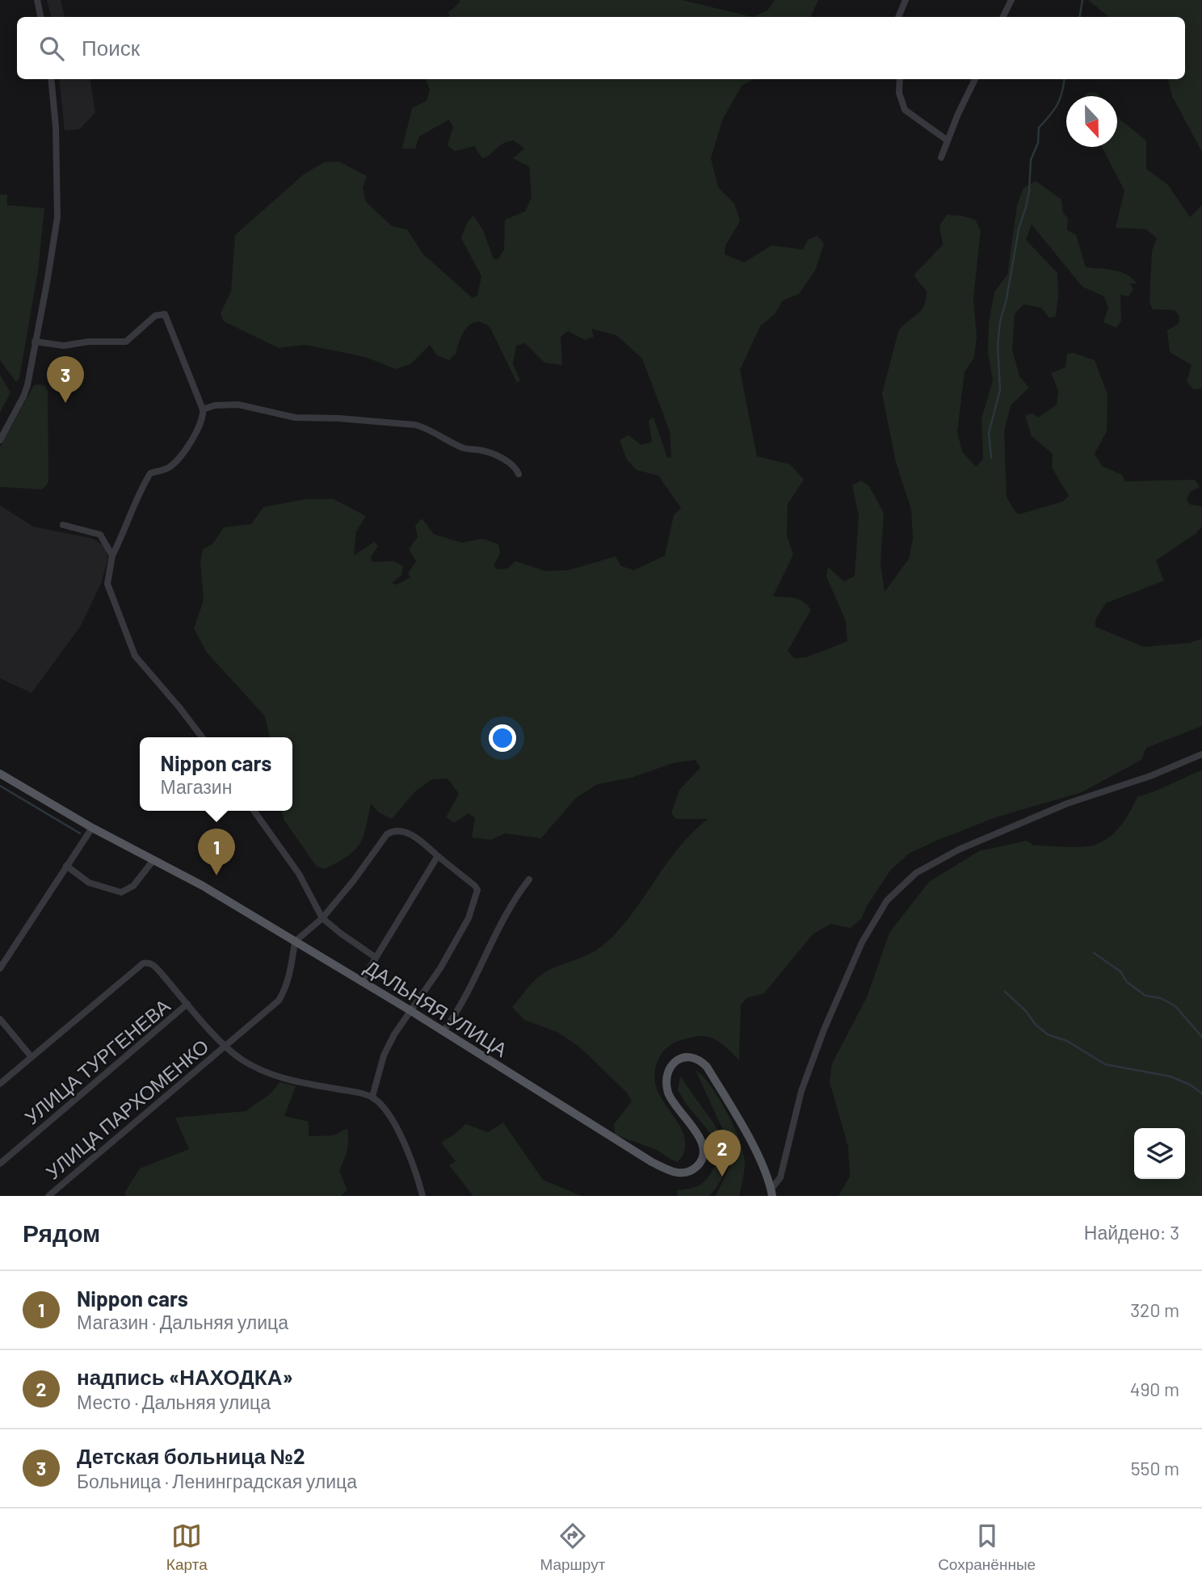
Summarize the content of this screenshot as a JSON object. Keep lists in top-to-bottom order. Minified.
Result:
{"streets":{"main road":["ДАЛЬНЯЯ УЛИЦА"],"street":["УЛИЦА ТУРГЕНЕВА","УЛИЦА ПАРХОМЕНКО"]},"crossings":[["ДАЛЬНЯЯ УЛИЦА","УЛИЦА ПАРХОМЕНКО"]],"north":"bottom","page":{"search":"Поиск","pins":["3","1","2"],"popup":["Nippon cars","Магазин"],"heading":["Рядом","Найдено: 3"],"list":[{"mark":"1","name":"Nippon cars","note":"Магазин · Дальняя улица","value":"320 m"},{"mark":"2","name":"надпись «НАХОДКА»","note":"Место · Дальняя улица","value":"490 m"},{"mark":"3","name":"Детская больница №2","note":"Больница · Ленинградская улица","value":"550 m"}],"nav":["Карта","Маршрут","Сохранённые"]}}
